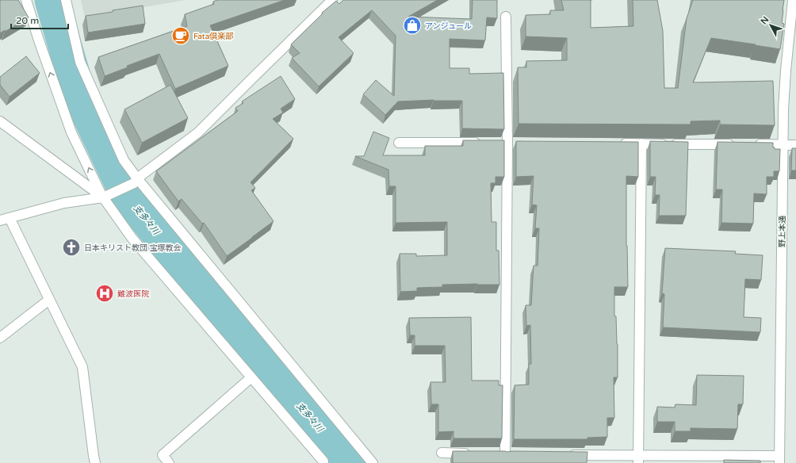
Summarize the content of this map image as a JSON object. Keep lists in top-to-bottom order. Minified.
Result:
{"streets":{"street":["野上本通"]},"water":["支多々川"],"places":{"shop":["アンジュール"],"cafe":["Fata倶楽部"],"church":["日本キリスト教団 宝塚教会"],"hospital":["難波医院"]},"scale_bar":"20 m","north":"top left"}
